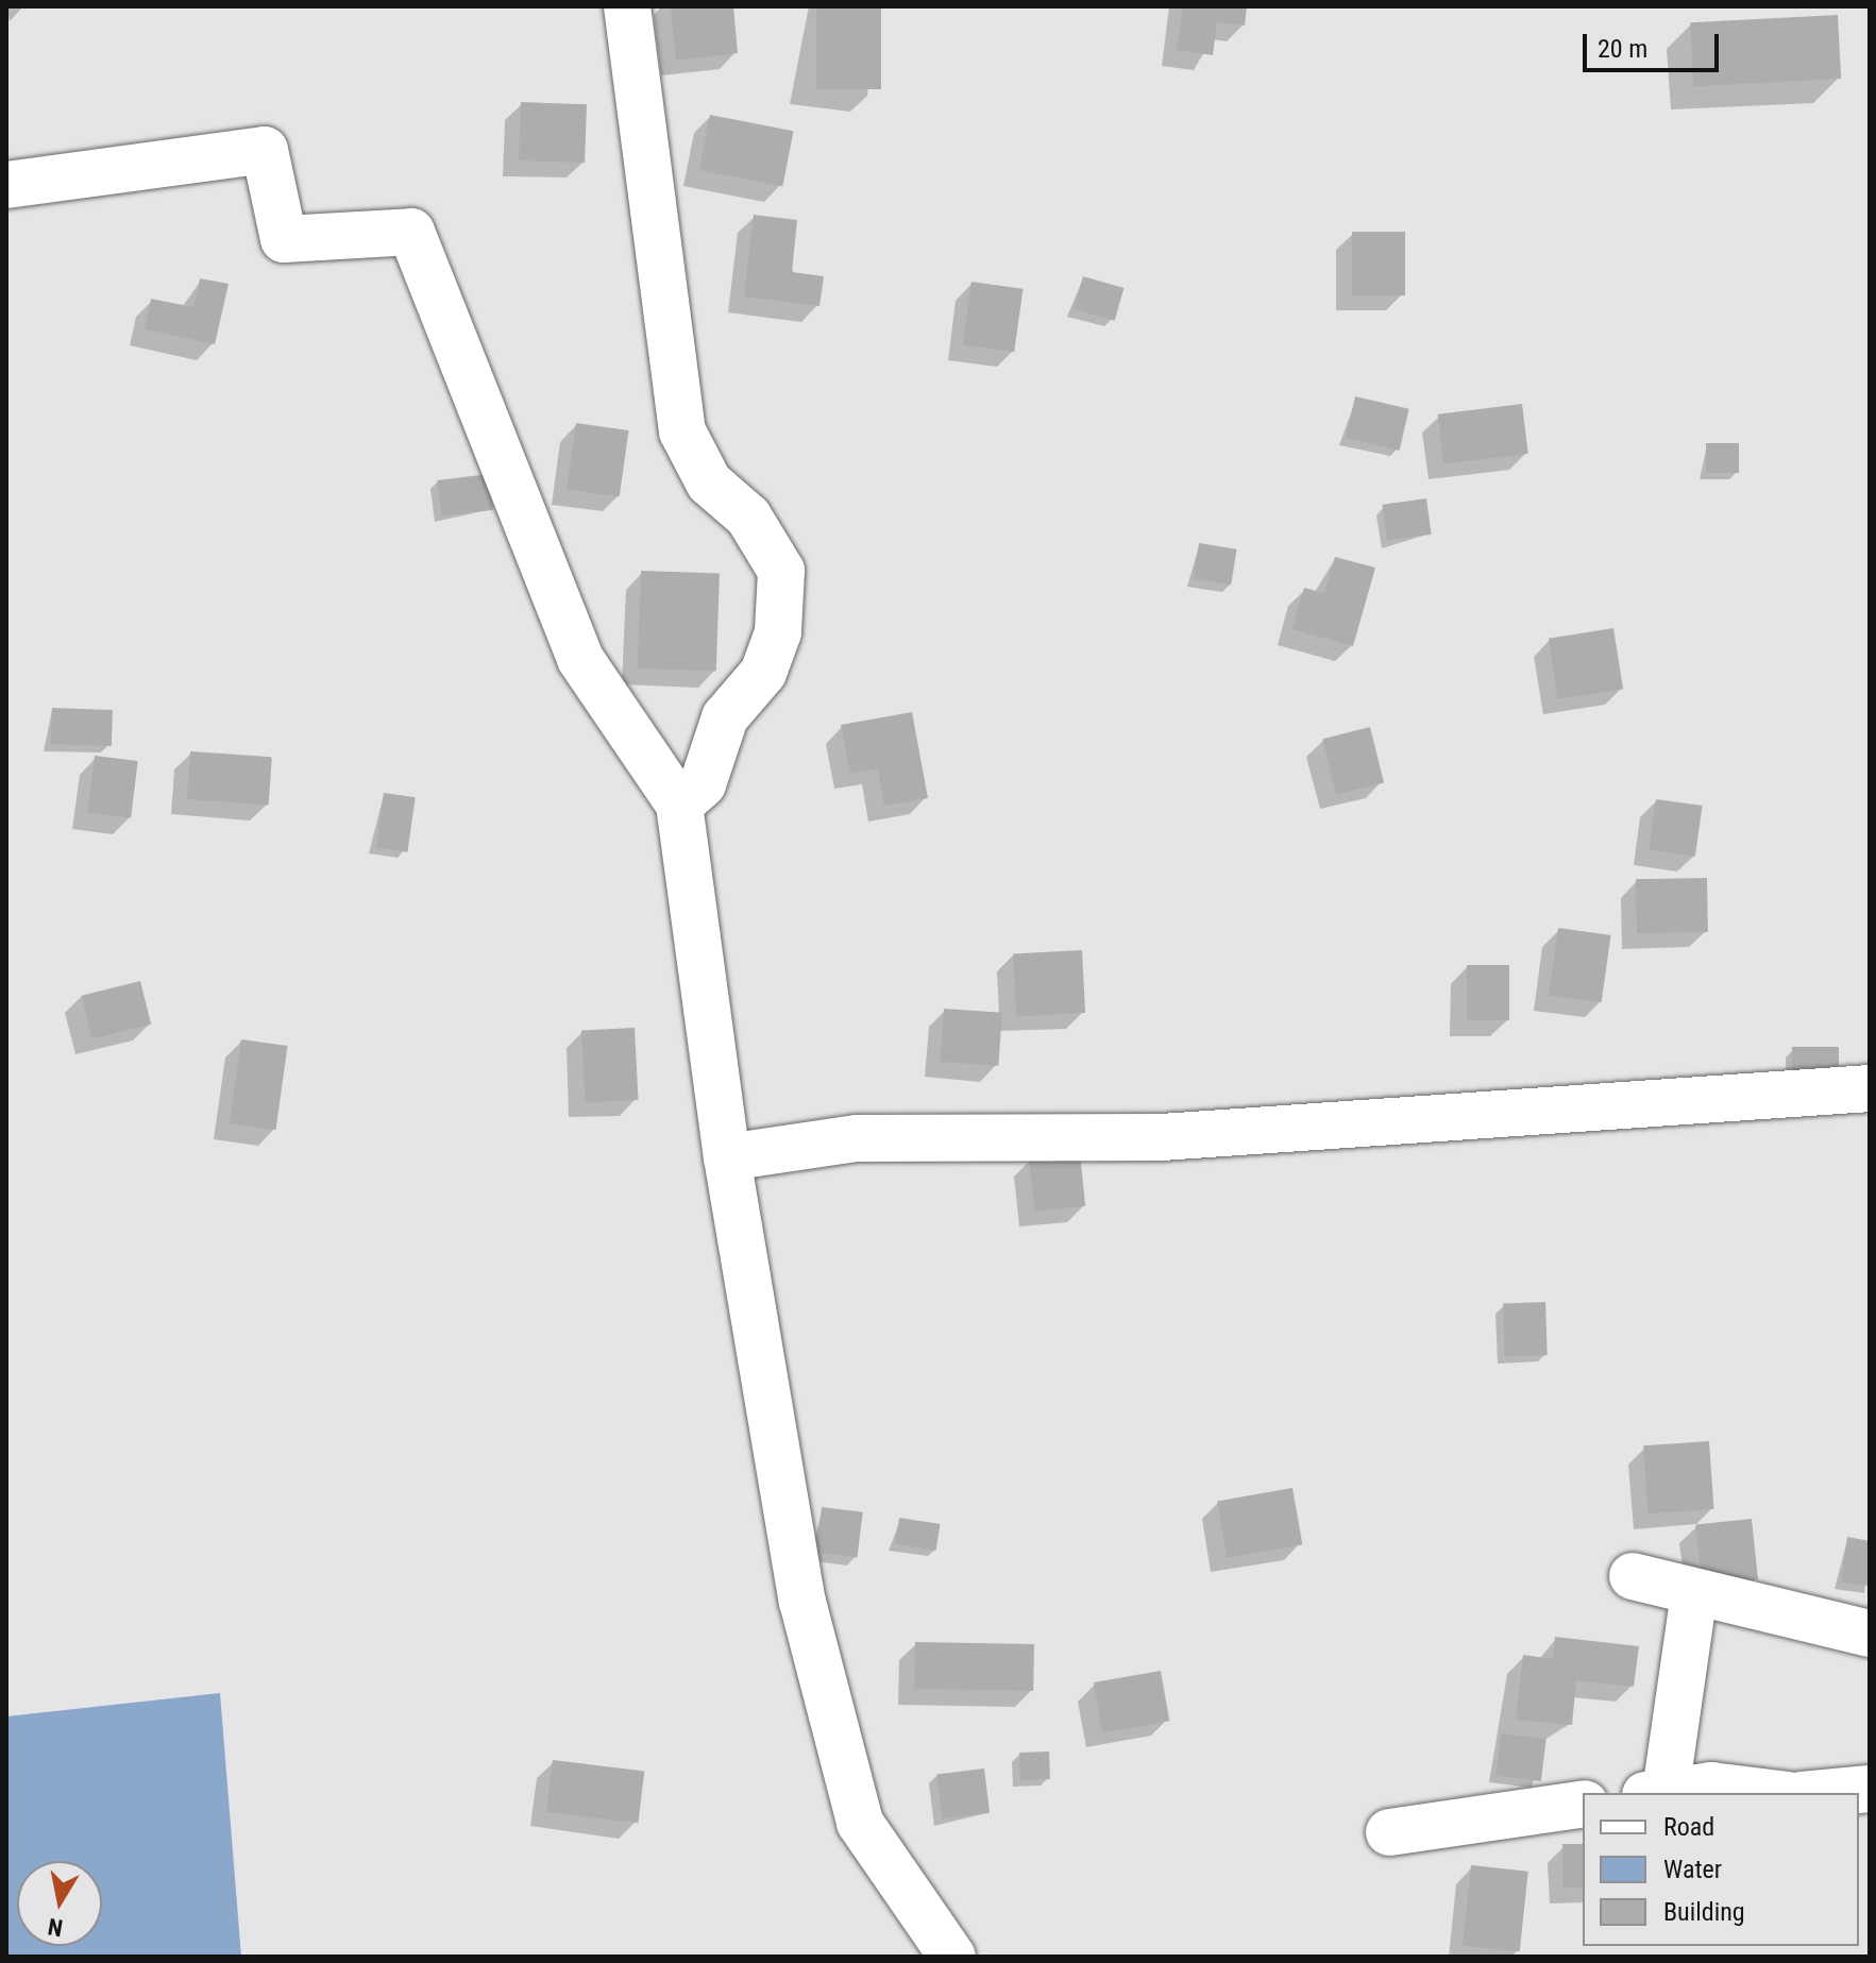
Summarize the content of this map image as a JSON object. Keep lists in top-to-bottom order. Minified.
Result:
{"legend":["Road","Water","Building"],"scale_bar":"20 m","north":"bottom"}
